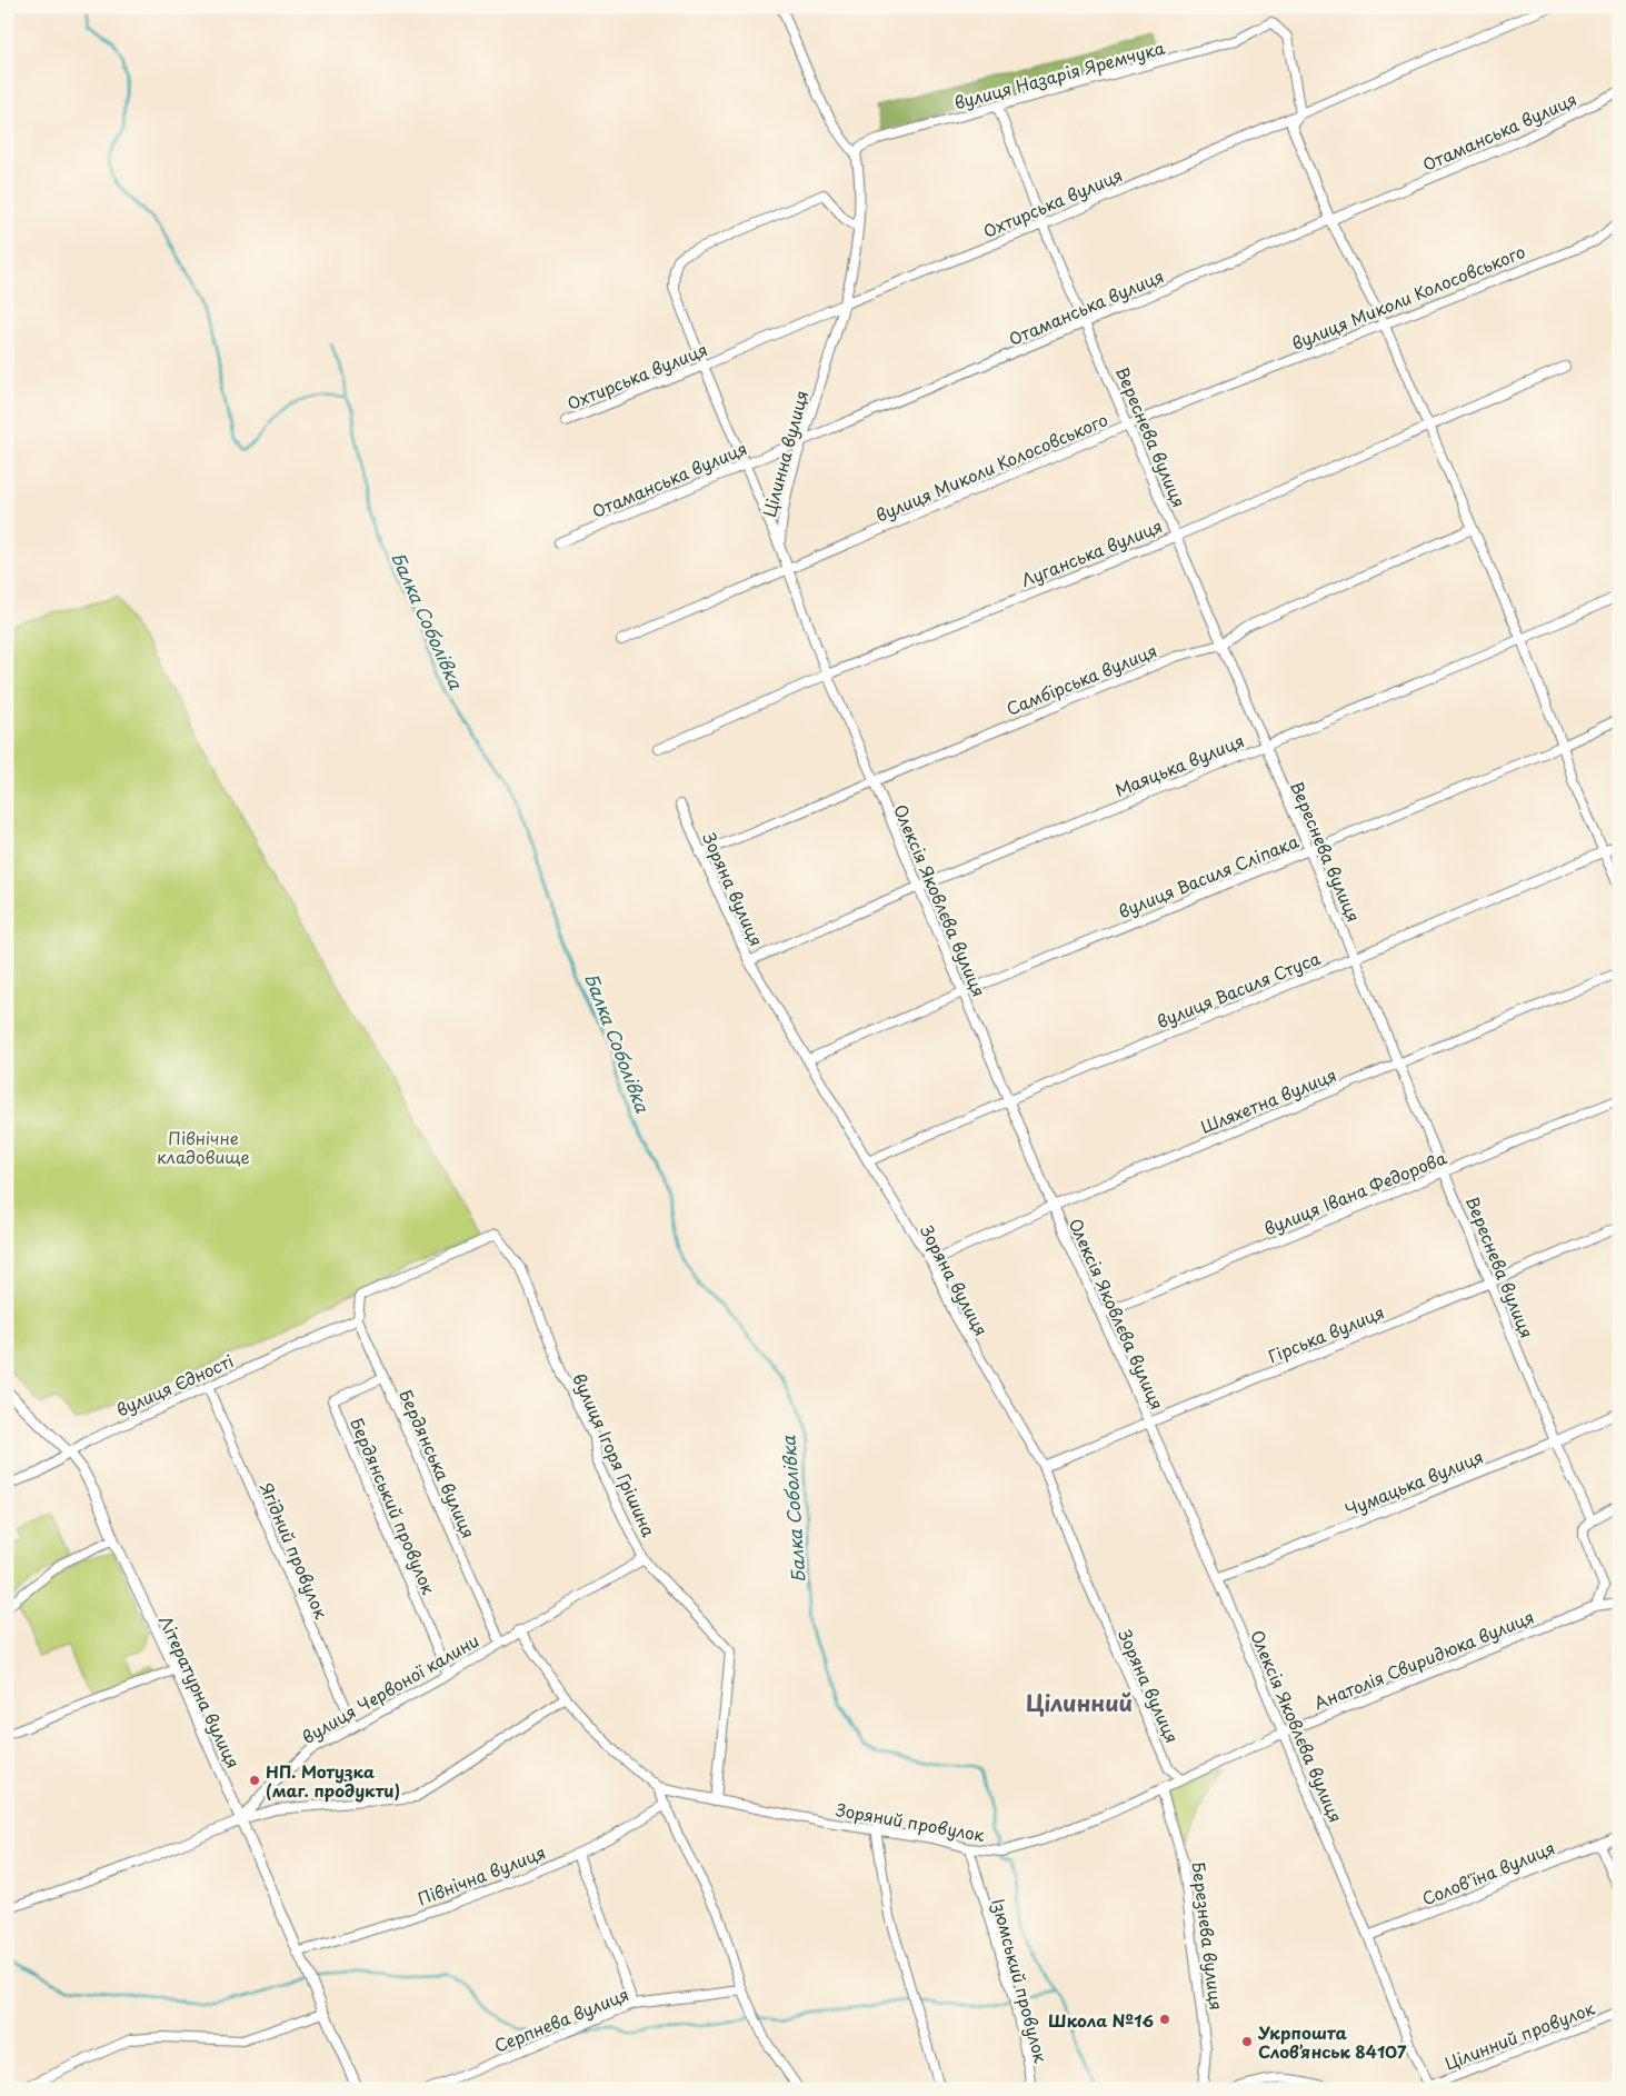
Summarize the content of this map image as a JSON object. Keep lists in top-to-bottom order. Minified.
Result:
{"streets":{"street":["вулиця Назарія Яремчука","Отаманська вулиця","Охтирська вулиця","вулиця Миколи Колосовського","Вереснева вулиця","Цілинна вулиця","Луганська вулиця","Самбірська вулиця","Маяцька вулиця","вулиця Василя Сліпака","Зоряна вулиця","Олексія Яковлєва вулиця","вулиця Василя Стуса","Шляхетна вулиця","вулиця Івана Федорова","Гірська вулиця","вулиця Єдності","вулиця Ігоря Грішина","Бердянська вулиця","Чумацька вулиця","Бердянський провулок","Ягідний провулок","Анатолія Свиридюка вулиця","вулиця Червоної калини","Літературна вулиця","Зоряний провулок","Солов'їна вулиця","Північна вулиця","Березнева вулиця","Ізюмський провулок","Серпнева вулиця","Цілинний провулок"]},"crossings":[["вулиця Назарія Яремчука","Охтирська вулиця"],["вулиця Назарія Яремчука","Вереснева вулиця"],["вулиця Назарія Яремчука","Цілинна вулиця"],["Отаманська вулиця","Вереснева вулиця"],["Отаманська вулиця","Цілинна вулиця"],["Охтирська вулиця","Вереснева вулиця"],["Охтирська вулиця","Цілинна вулиця"],["вулиця Миколи Колосовського","Вереснева вулиця"],["вулиця Миколи Колосовського","Олексія Яковлєва вулиця"],["Вереснева вулиця","Луганська вулиця"],["Вереснева вулиця","Самбірська вулиця"],["Вереснева вулиця","Маяцька вулиця"],["Вереснева вулиця","вулиця Василя Сліпака"],["Вереснева вулиця","вулиця Василя Стуса"],["Вереснева вулиця","Шляхетна вулиця"],["Вереснева вулиця","вулиця Івана Федорова"],["Вереснева вулиця","Гірська вулиця"],["Вереснева вулиця","Чумацька вулиця"],["Цілинна вулиця","Олексія Яковлєва вулиця"],["Луганська вулиця","Олексія Яковлєва вулиця"],["Самбірська вулиця","Зоряна вулиця"],["Самбірська вулиця","Олексія Яковлєва вулиця"],["Маяцька вулиця","Зоряна вулиця"],["Маяцька вулиця","Олексія Яковлєва вулиця"],["вулиця Василя Сліпака","Зоряна вулиця"],["вулиця Василя Сліпака","Олексія Яковлєва вулиця"],["Зоряна вулиця","вулиця Василя Стуса"],["Зоряна вулиця","Шляхетна вулиця"],["Зоряна вулиця","Гірська вулиця"],["Зоряна вулиця","Анатолія Свиридюка вулиця"],["Зоряна вулиця","Зоряний провулок"],["Олексія Яковлєва вулиця","вулиця Василя Стуса"],["Олексія Яковлєва вулиця","Шляхетна вулиця"],["Олексія Яковлєва вулиця","вулиця Івана Федорова"],["Олексія Яковлєва вулиця","Гірська вулиця"],["Олексія Яковлєва вулиця","Чумацька вулиця"],["Олексія Яковлєва вулиця","Анатолія Свиридюка вулиця"],["Олексія Яковлєва вулиця","Солов'їна вулиця"],["Олексія Яковлєва вулиця","Цілинний провулок"],["вулиця Єдності","Бердянська вулиця"],["вулиця Єдності","Ягідний провулок"],["вулиця Єдності","Літературна вулиця"],["вулиця Ігоря Грішина","Бердянська вулиця"],["вулиця Ігоря Грішина","вулиця Червоної калини"],["вулиця Ігоря Грішина","Зоряний провулок"],["Бердянська вулиця","Бердянський провулок"],["Бердянська вулиця","вулиця Червоної калини"],["Бердянський провулок","вулиця Червоної калини"],["Ягідний провулок","вулиця Червоної калини"],["Анатолія Свиридюка вулиця","Зоряний провулок"],["вулиця Червоної калини","Літературна вулиця"],["Літературна вулиця","Північна вулиця"],["Зоряний провулок","Березнева вулиця"],["Зоряний провулок","Ізюмський провулок"]],"districts":["Цілинний"],"water":["Балка Соболівка"],"parks":["Північне кладовище"],"places":["НП. Мотузка (маг. продукти)","Школа №16","Укрпошта Слов’янськ 84107"]}
